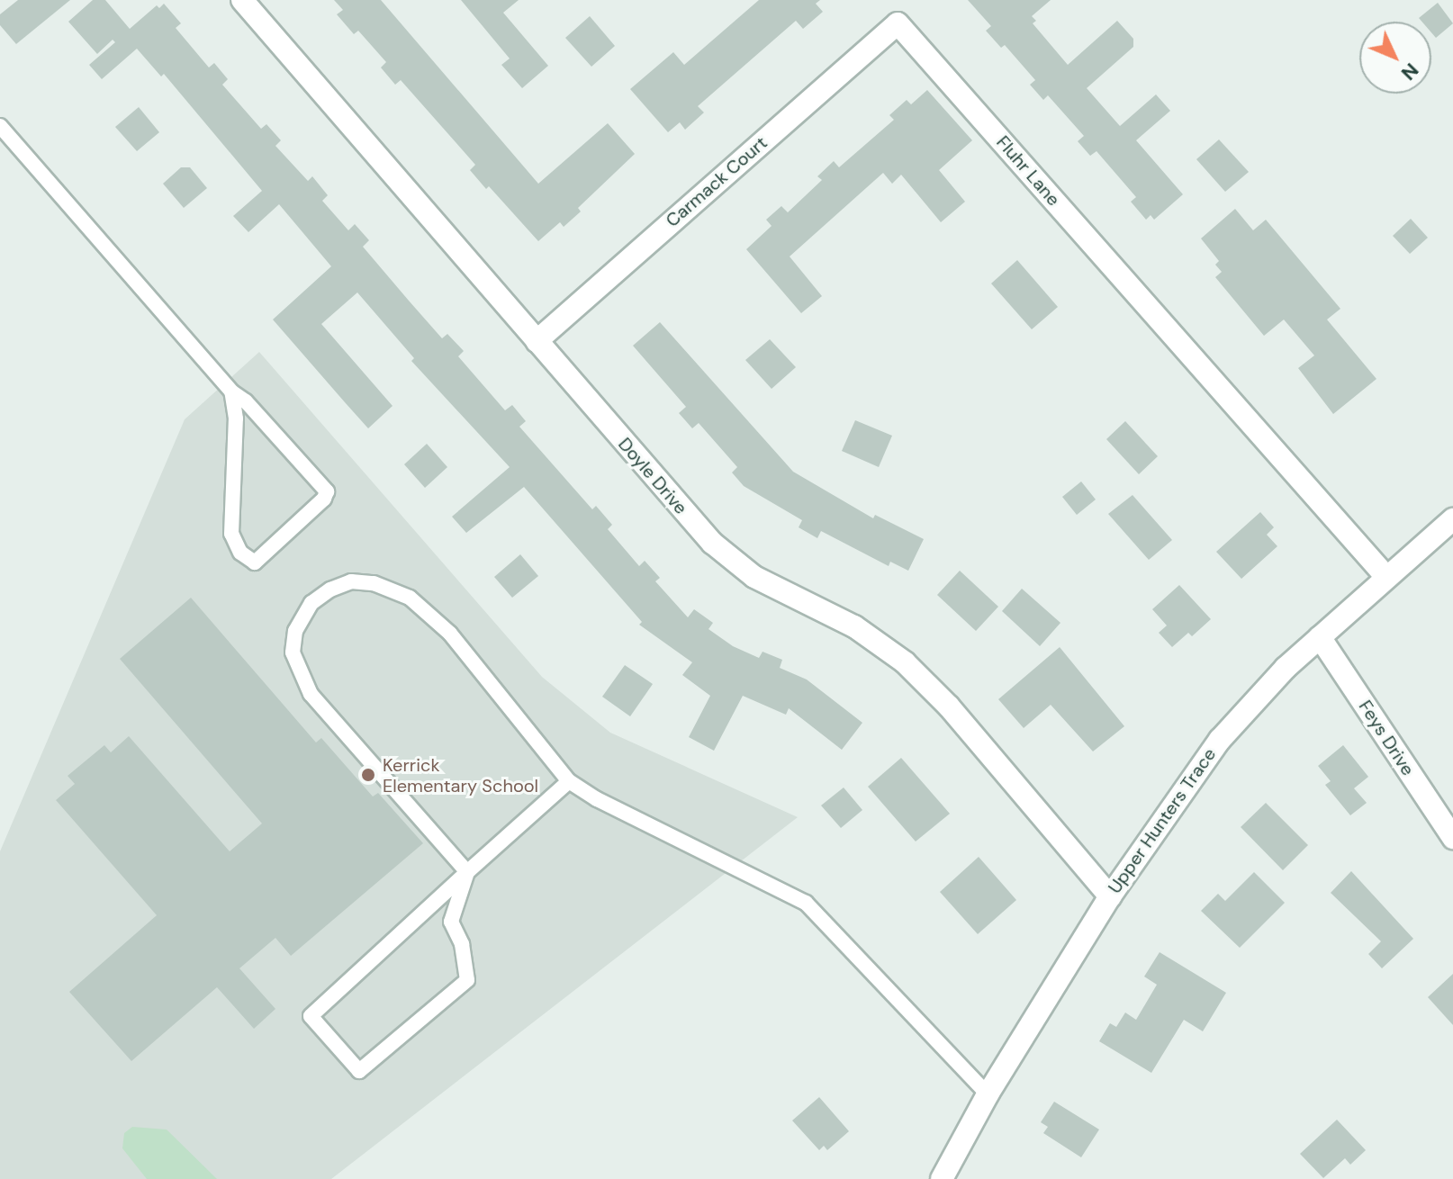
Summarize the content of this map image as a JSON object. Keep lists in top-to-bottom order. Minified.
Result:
{"streets":{"street":["Fluhr Lane","Carmack Court","Doyle Drive","Feys Drive","Upper Hunters Trace"]},"crossings":[["Fluhr Lane","Carmack Court"],["Fluhr Lane","Upper Hunters Trace"],["Carmack Court","Doyle Drive"],["Doyle Drive","Upper Hunters Trace"],["Feys Drive","Upper Hunters Trace"]],"places":["Kerrick Elementary School"],"north":"bottom right"}
